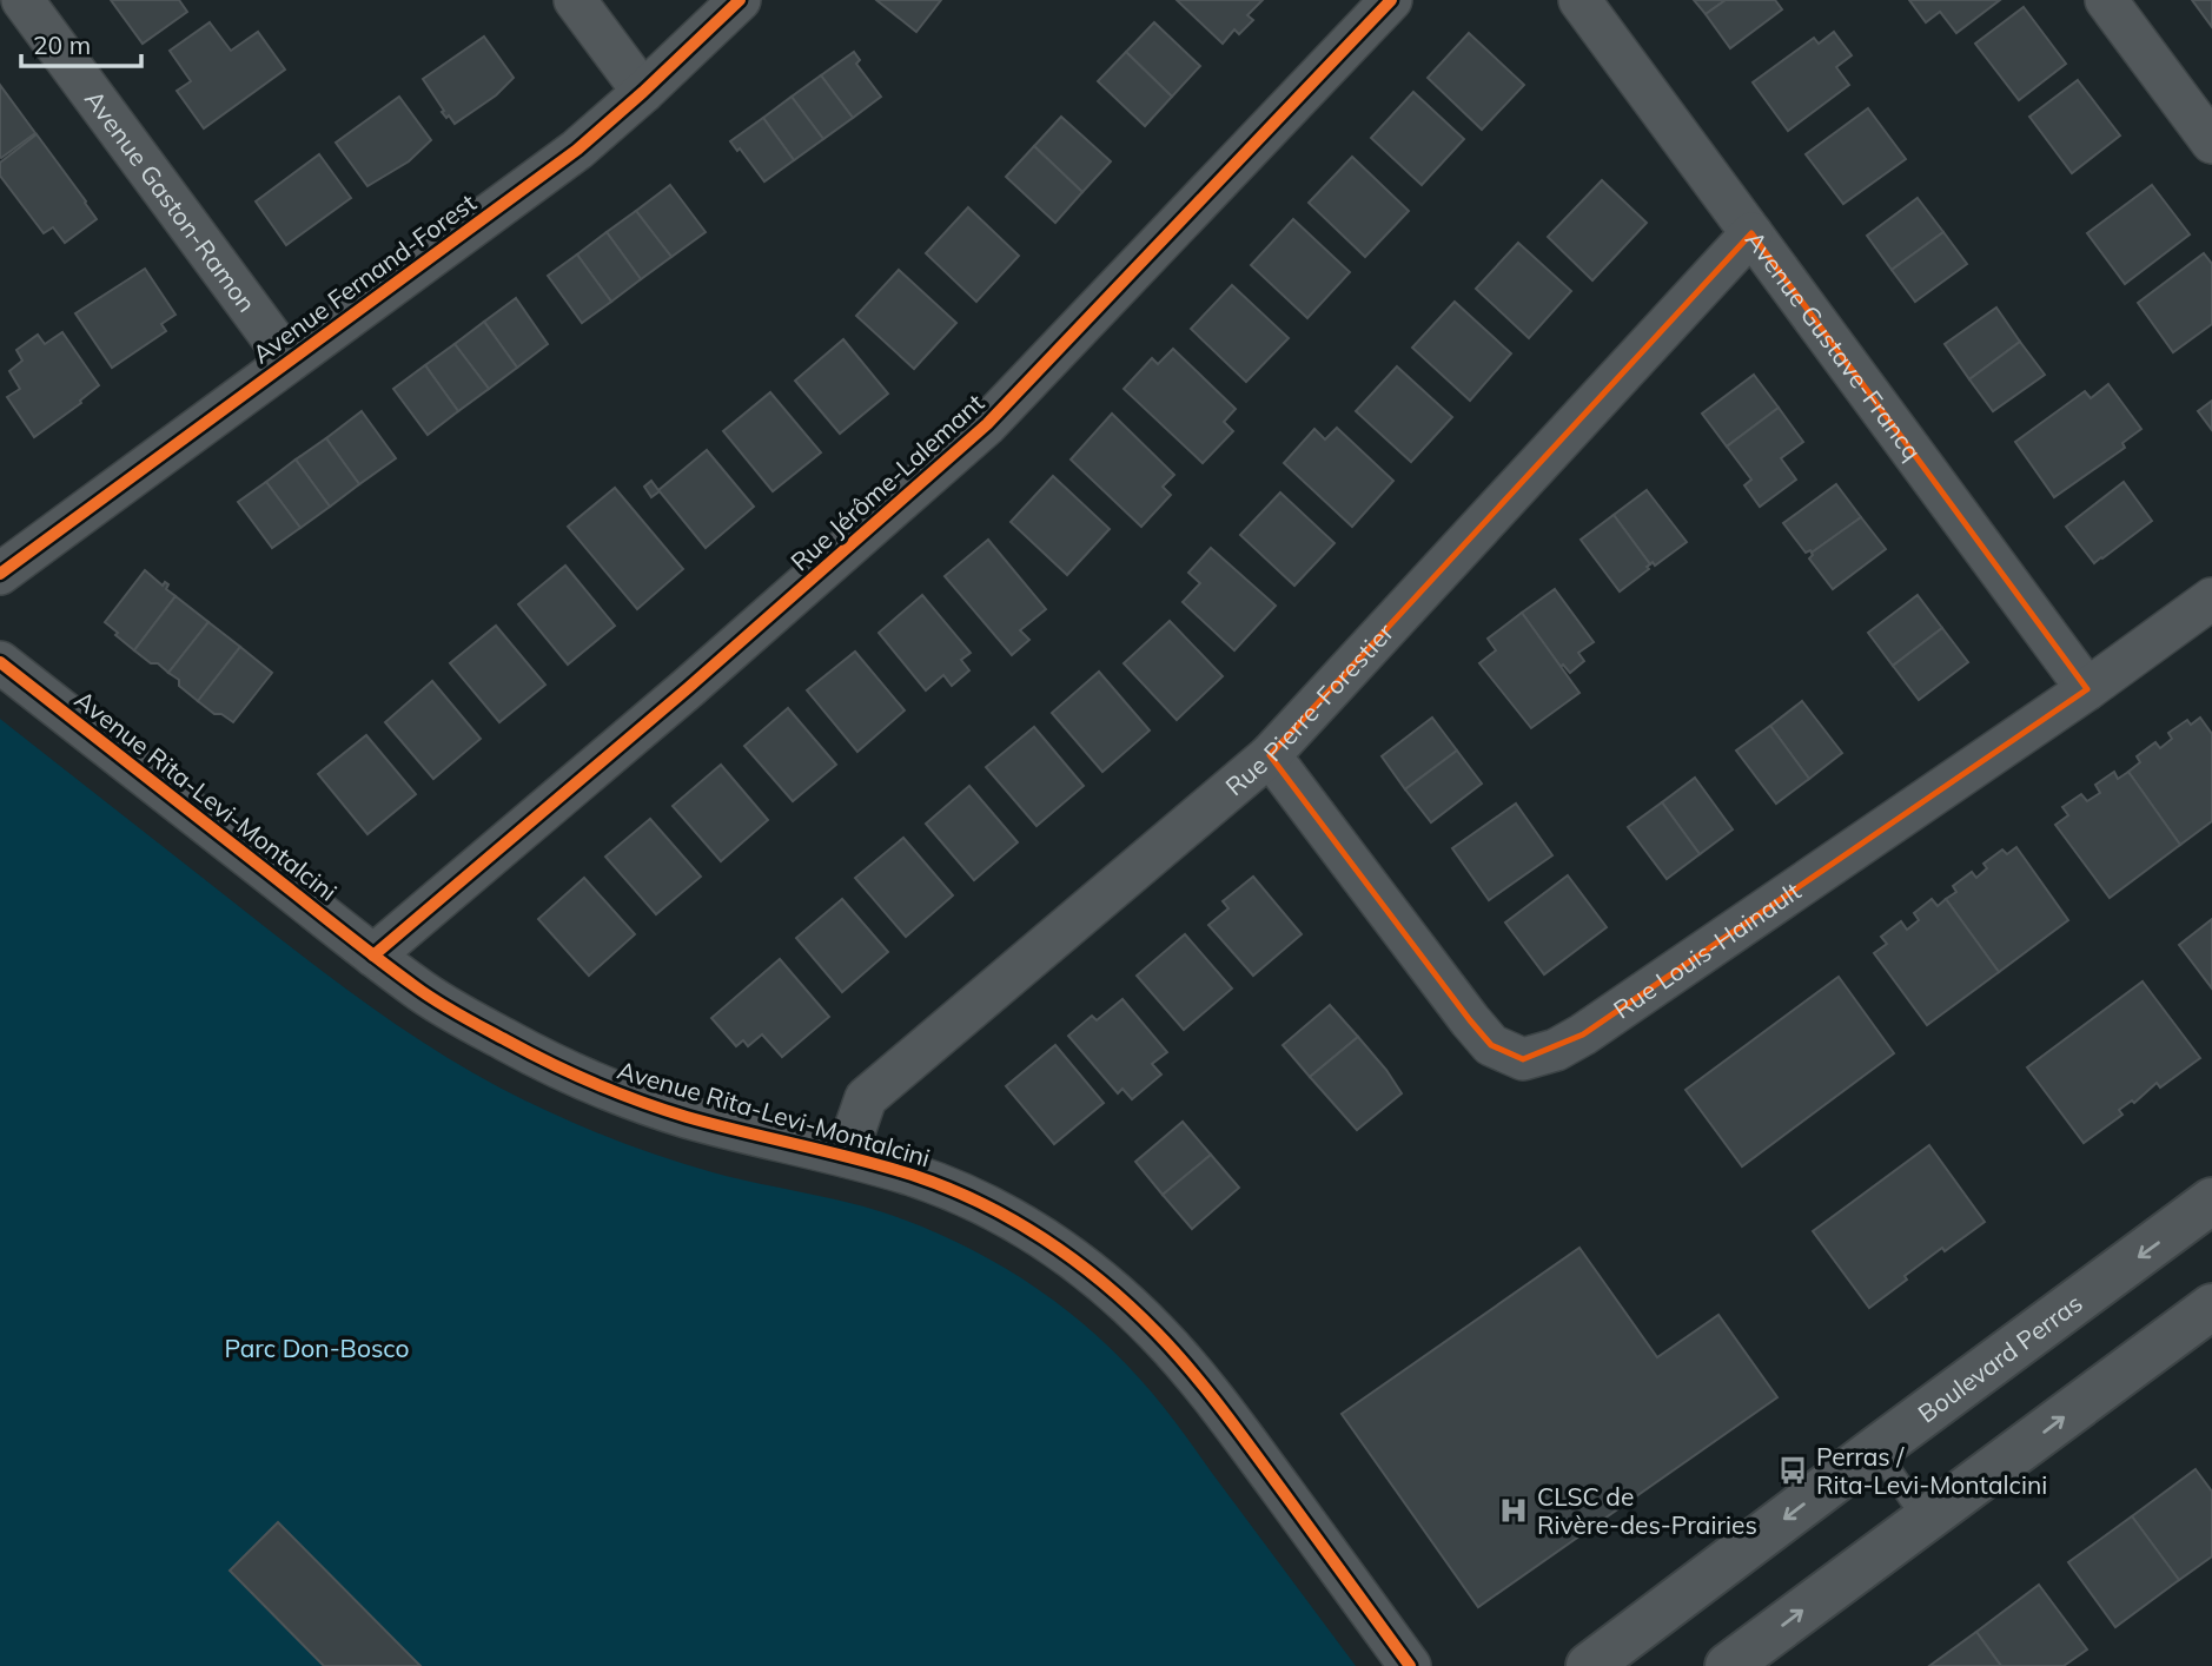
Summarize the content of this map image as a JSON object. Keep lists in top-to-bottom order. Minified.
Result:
{"streets":{"main road":["Boulevard Perras"],"street":["Avenue Gaston-Ramon","Avenue Fernand-Forest","Avenue Gustave-Francq","Rue Jérôme-Lalemant","Rue Pierre-Forestier","Avenue Rita-Levi-Montalcini","Rue Louis-Hainault"]},"crossings":[["Avenue Gaston-Ramon","Avenue Fernand-Forest"],["Avenue Gustave-Francq","Rue Pierre-Forestier"],["Avenue Gustave-Francq","Rue Louis-Hainault"],["Rue Jérôme-Lalemant","Avenue Rita-Levi-Montalcini"],["Rue Pierre-Forestier","Avenue Rita-Levi-Montalcini"],["Rue Pierre-Forestier","Rue Louis-Hainault"]],"parks":["Parc Don-Bosco"],"places":{"bus stop":["Perras / Rita-Levi-Montalcini"],"hospital":["CLSC de Rivère-des-Prairies"]},"scale_bar":"20 m"}
